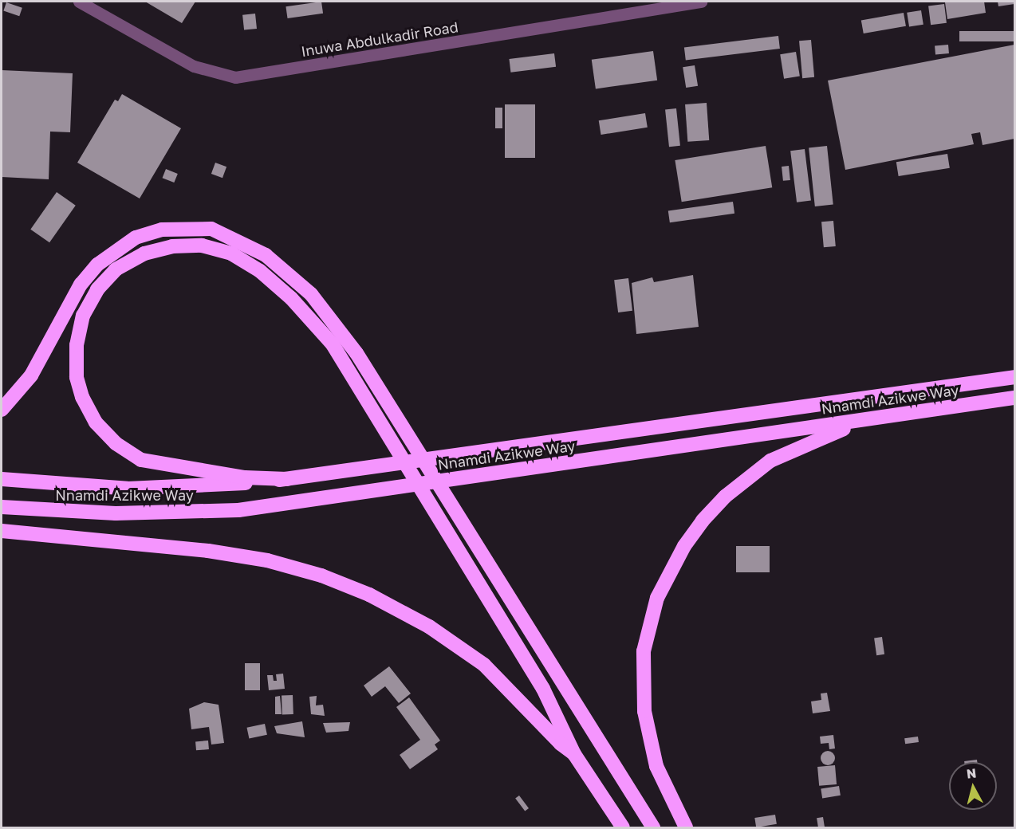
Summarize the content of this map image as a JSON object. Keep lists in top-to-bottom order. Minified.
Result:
{"streets":{"highway":["Nnamdi Azikwe Way"],"street":["Inuwa Abdulkadir Road"]},"north":"top"}
